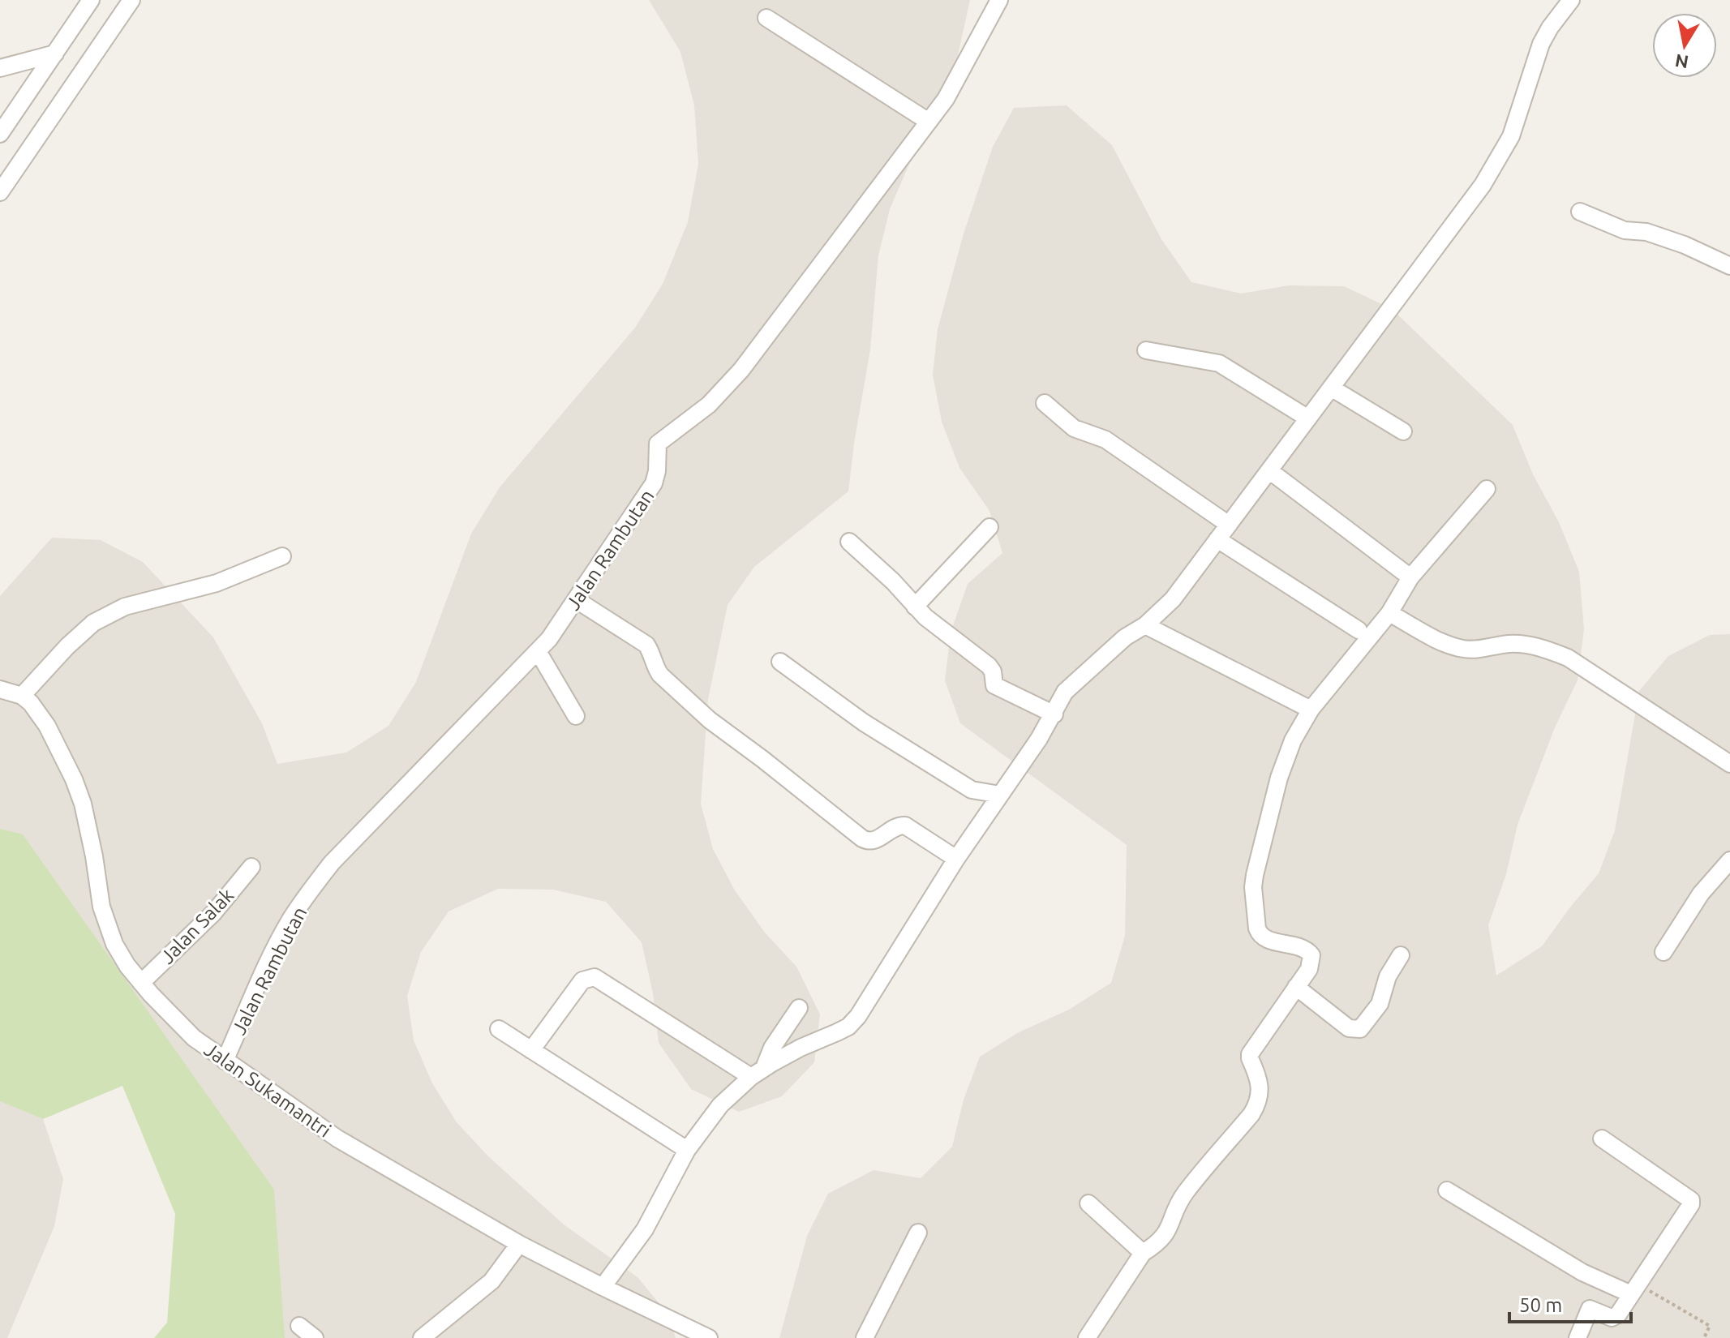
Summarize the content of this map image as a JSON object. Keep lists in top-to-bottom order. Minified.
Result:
{"streets":{"street":["Jalan Rambutan","Jalan Salak","Jalan Sukamantri"]},"crossings":[["Jalan Rambutan","Jalan Sukamantri"],["Jalan Salak","Jalan Sukamantri"]],"scale_bar":"50 m","north":"bottom"}
